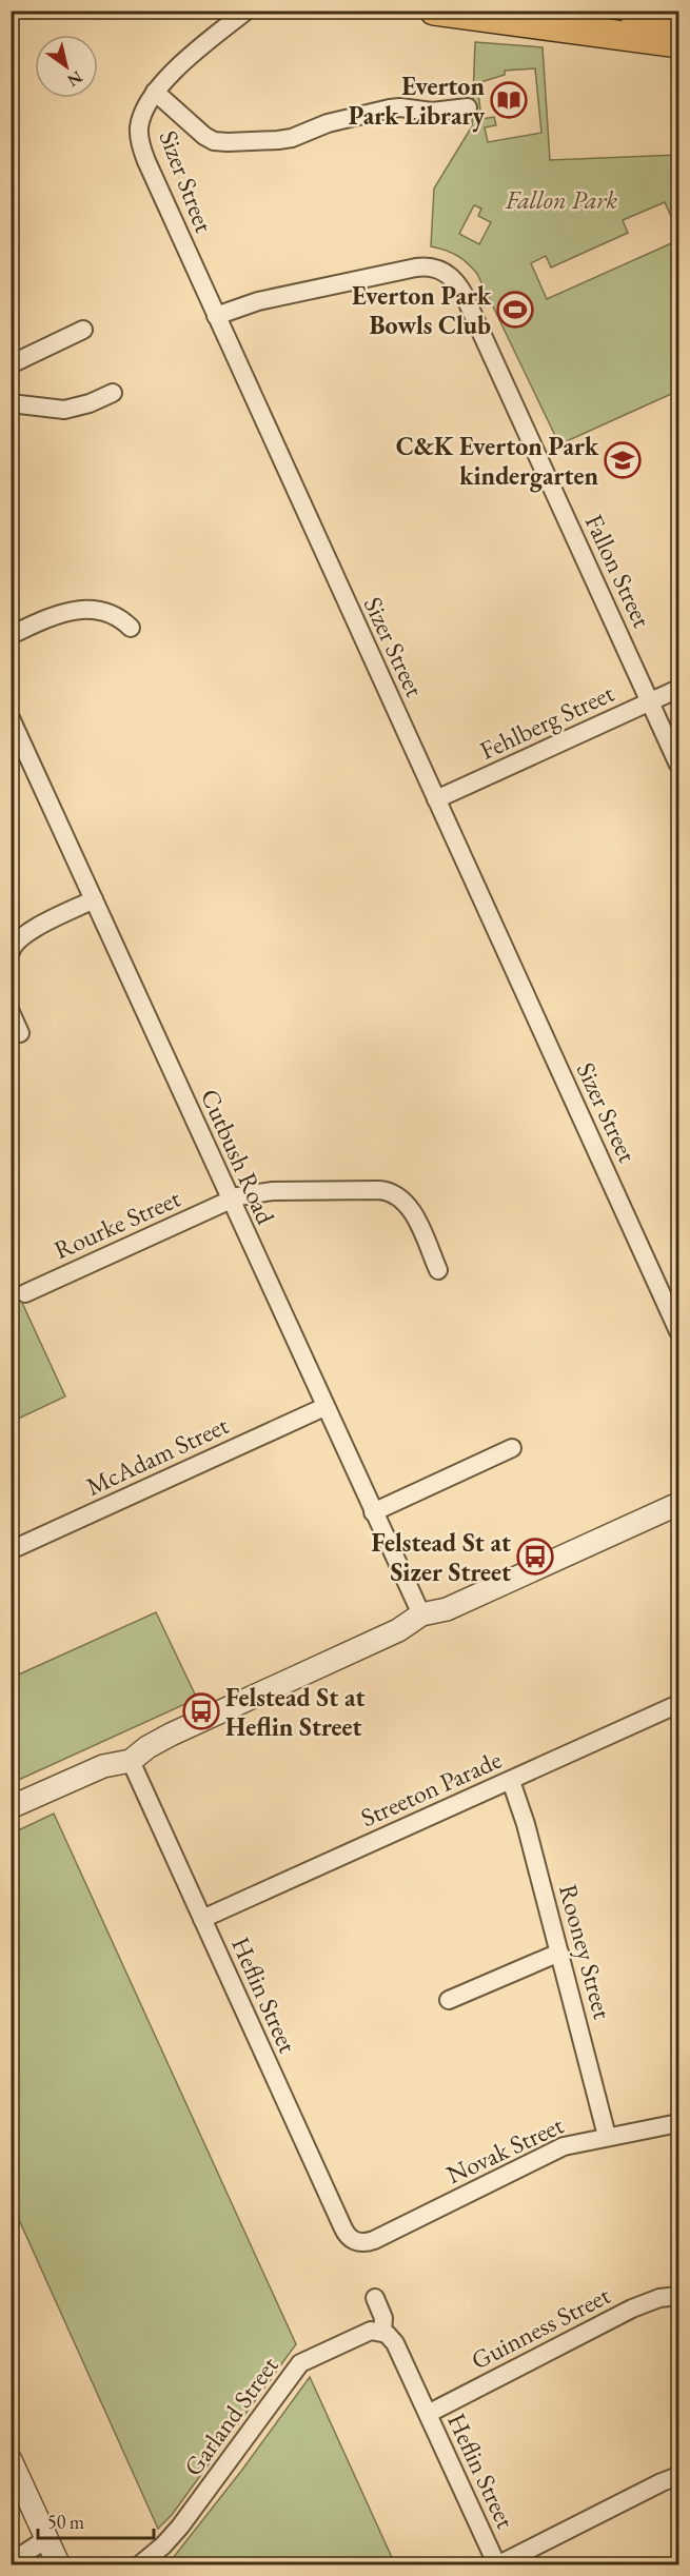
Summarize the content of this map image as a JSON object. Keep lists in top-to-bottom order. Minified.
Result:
{"streets":{"street":["Sizer Street","Fallon Street","Fehlberg Street","Cutbush Road","Rourke Street","McAdam Street","Streeton Parade","Rooney Street","Heflin Street","Novak Street","Guinness Street","Garland Street"]},"crossings":[["Sizer Street","Fallon Street"],["Sizer Street","Fehlberg Street"],["Fallon Street","Fehlberg Street"],["Cutbush Road","Rourke Street"],["Cutbush Road","McAdam Street"],["Streeton Parade","Rooney Street"],["Streeton Parade","Heflin Street"],["Rooney Street","Novak Street"],["Heflin Street","Novak Street"],["Heflin Street","Guinness Street"],["Heflin Street","Garland Street"]],"parks":["Fallon Park"],"places":{"library":["Everton Park Library"],"sports":["Everton Park Bowls Club"],"school or university":["C&K Everton Park kindergarten"],"bus stop":["Felstead St at Sizer Street","Felstead St at Heflin Street"]},"scale_bar":"50 m","north":"bottom right"}
